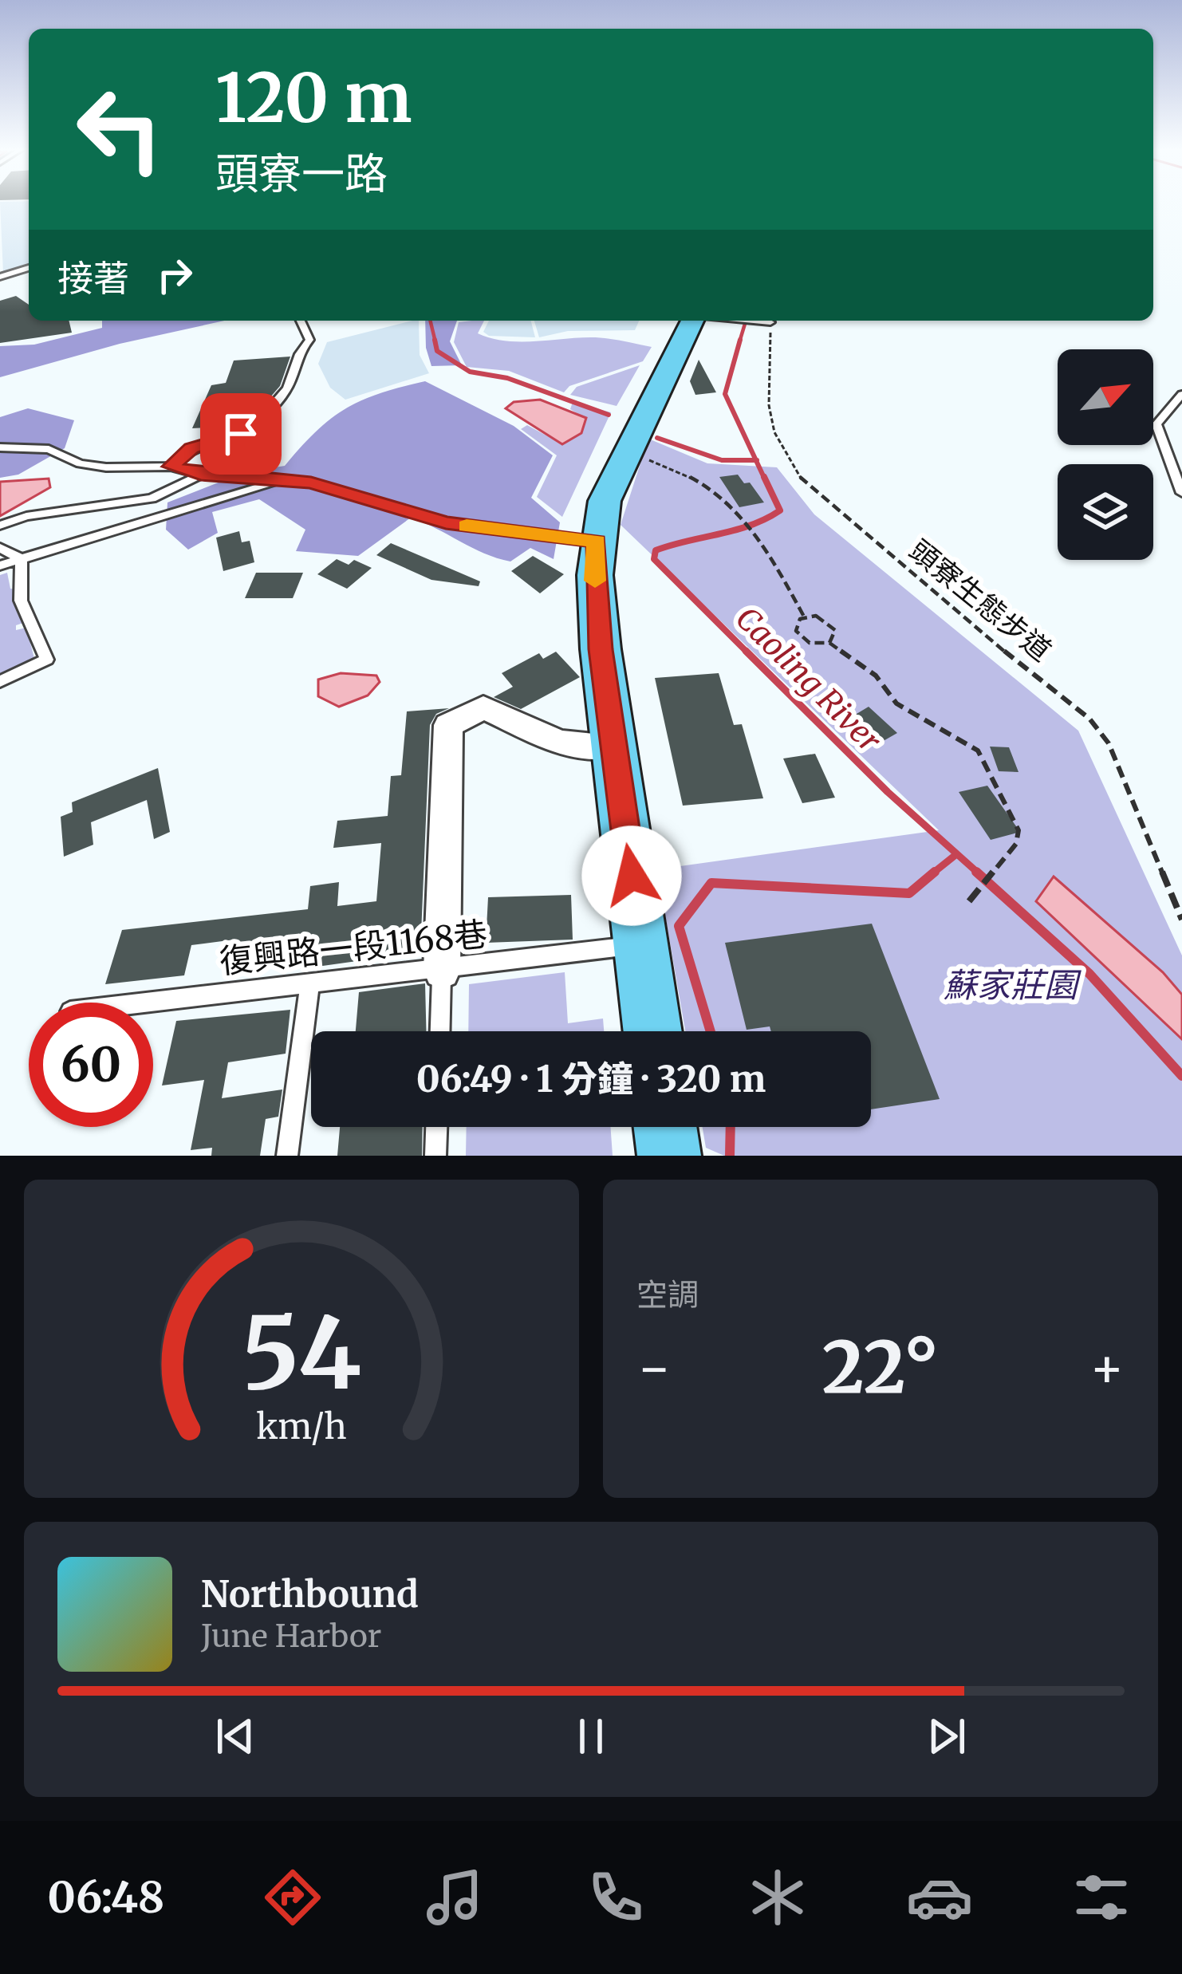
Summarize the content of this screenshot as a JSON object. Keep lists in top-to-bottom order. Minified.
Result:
{"streets":{"lane":["復興路一段1168巷"],"path":["頭寮生態步道"]},"water":["Caoling River"],"parks":["蘇家莊園"],"north":"top right","page":{"turn":["120 m","頭寮一路"],"then":"接著","limit":"60","trip":"06:49 · 1 分鐘 · 320 m","tile":"空調","heat":["−","22°","+"],"song":["Northbound","June Harbor"],"tabs":"06:48","gauge":["54","km/h"]}}
